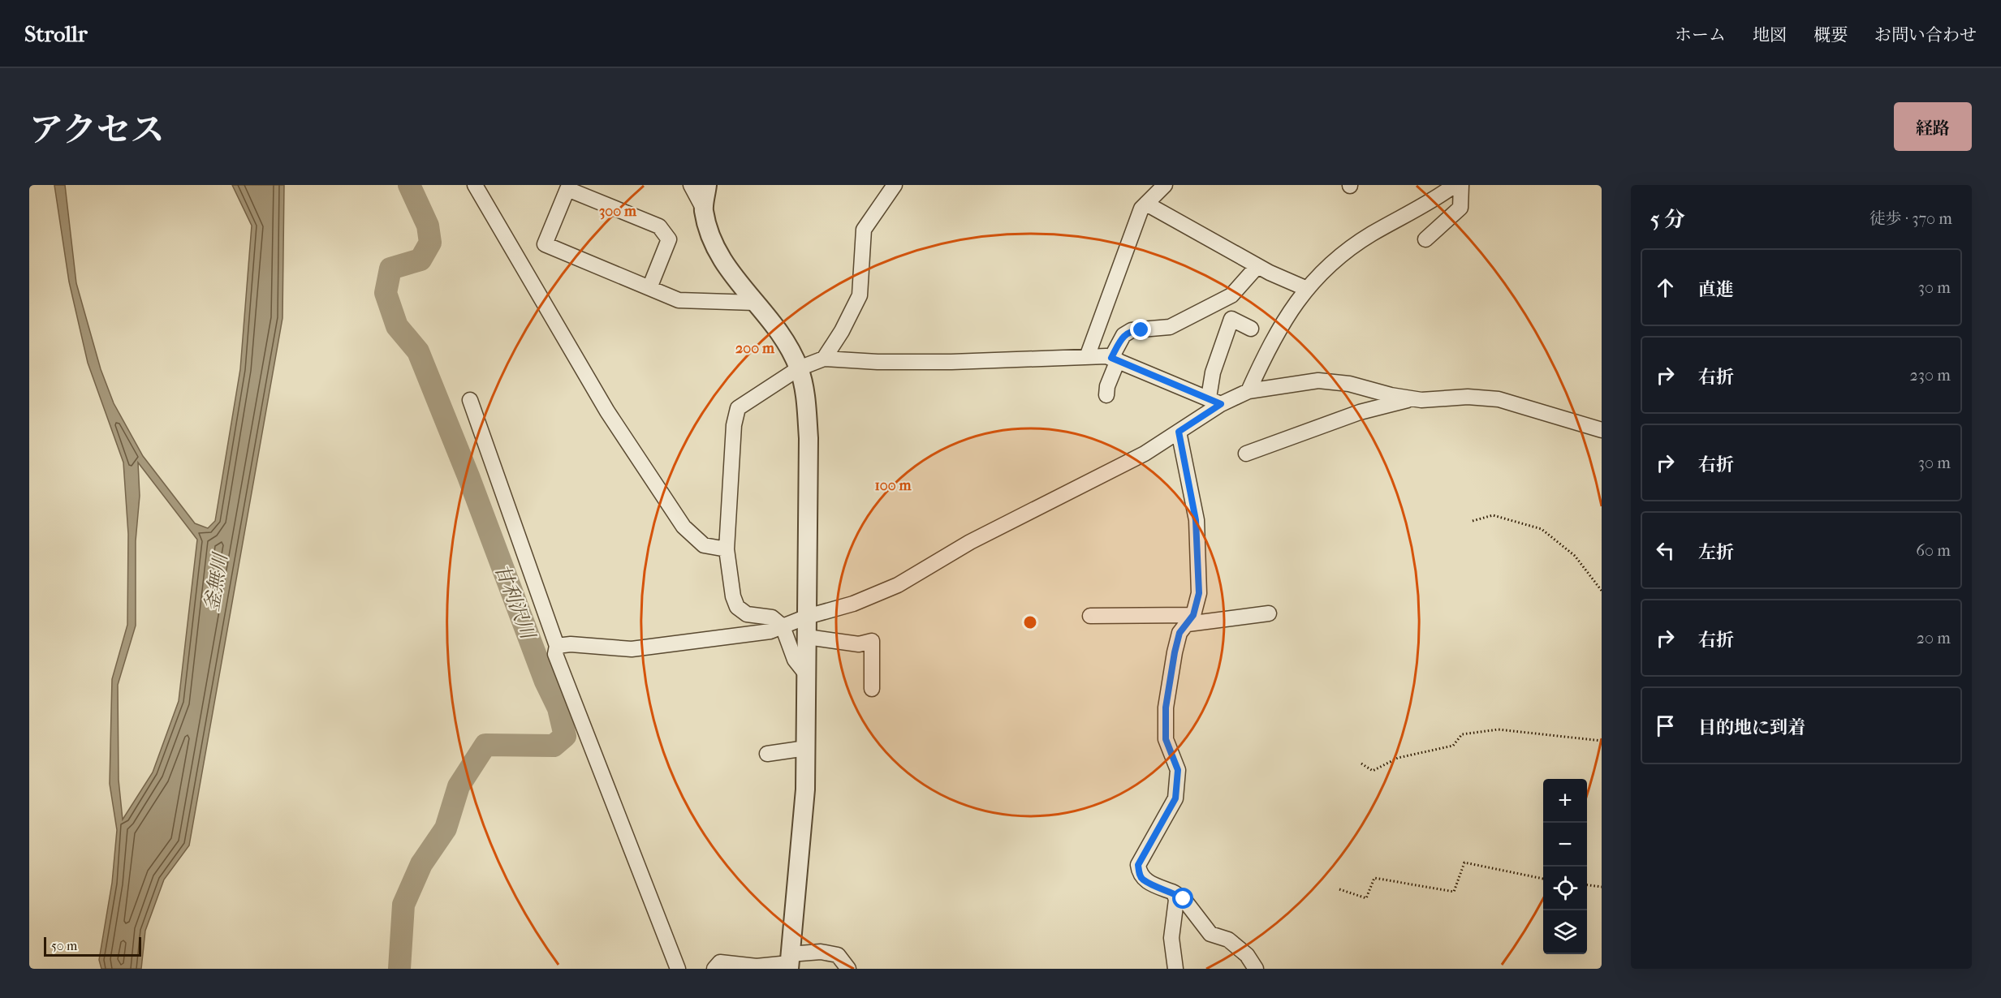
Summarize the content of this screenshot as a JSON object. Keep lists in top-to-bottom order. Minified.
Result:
{"water":["釜無川","甘利沢川"],"scale_bar":"50 m","page":{"header":"Strollr","nav":["ホーム","地図","概要","お問い合わせ"],"title":"アクセス","buttons":"経路","heading":["5 分","徒歩 · 370 m"],"list":[["直進","30 m"],["右折","230 m"],["右折","30 m"],["左折","60 m"],["右折","20 m"],"目的地に到着"],"map_buttons":["+","−"],"scale":"50 m"},"rings":["300 m","200 m","100 m"]}
